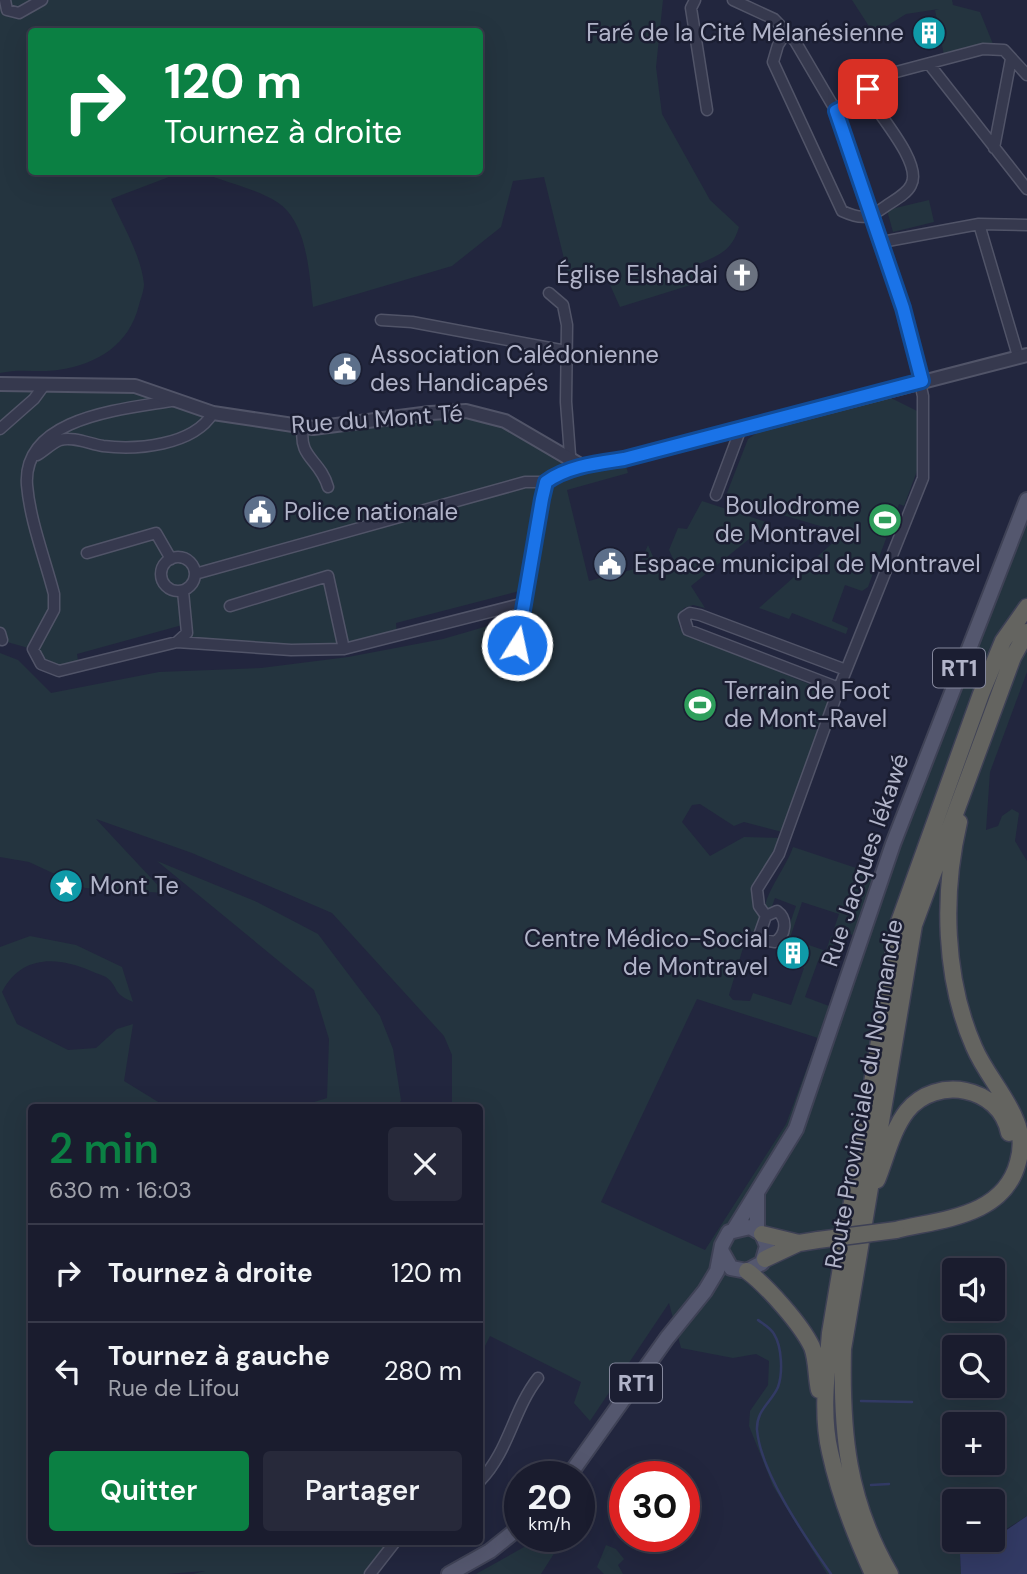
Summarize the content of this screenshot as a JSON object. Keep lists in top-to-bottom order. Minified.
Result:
{"streets":{"highway":["Route Provinciale du Normandie"],"main road":["RT1","Rue Jacques Iékawé"],"street":["Rue du Mont Té"]},"crossings":[["RT1","Rue Jacques Iékawé"]],"places":{"building":["Faré de la Cité Mélanésienne","Centre Médico-Social de Montravel"],"church":["Église Elshadai"],"public building":["Association Calédonienne des Handicapés","Police nationale","Espace municipal de Montravel"],"sports":["Boulodrome de Montravel","Terrain de Foot de Mont-Ravel"],"place":["Mont Te"]},"page":{"turn":["120 m","Tournez à droite"],"heading":["2 min","630 m · 16:03"],"list":[{"name":"Tournez à droite","value":"120 m"},{"name":"Tournez à gauche","note":"Rue de Lifou","value":"280 m"}],"map_buttons":["+","−"],"buttons":["Quitter","Partager"],"speed":"20 km/h","limit":"30"}}
